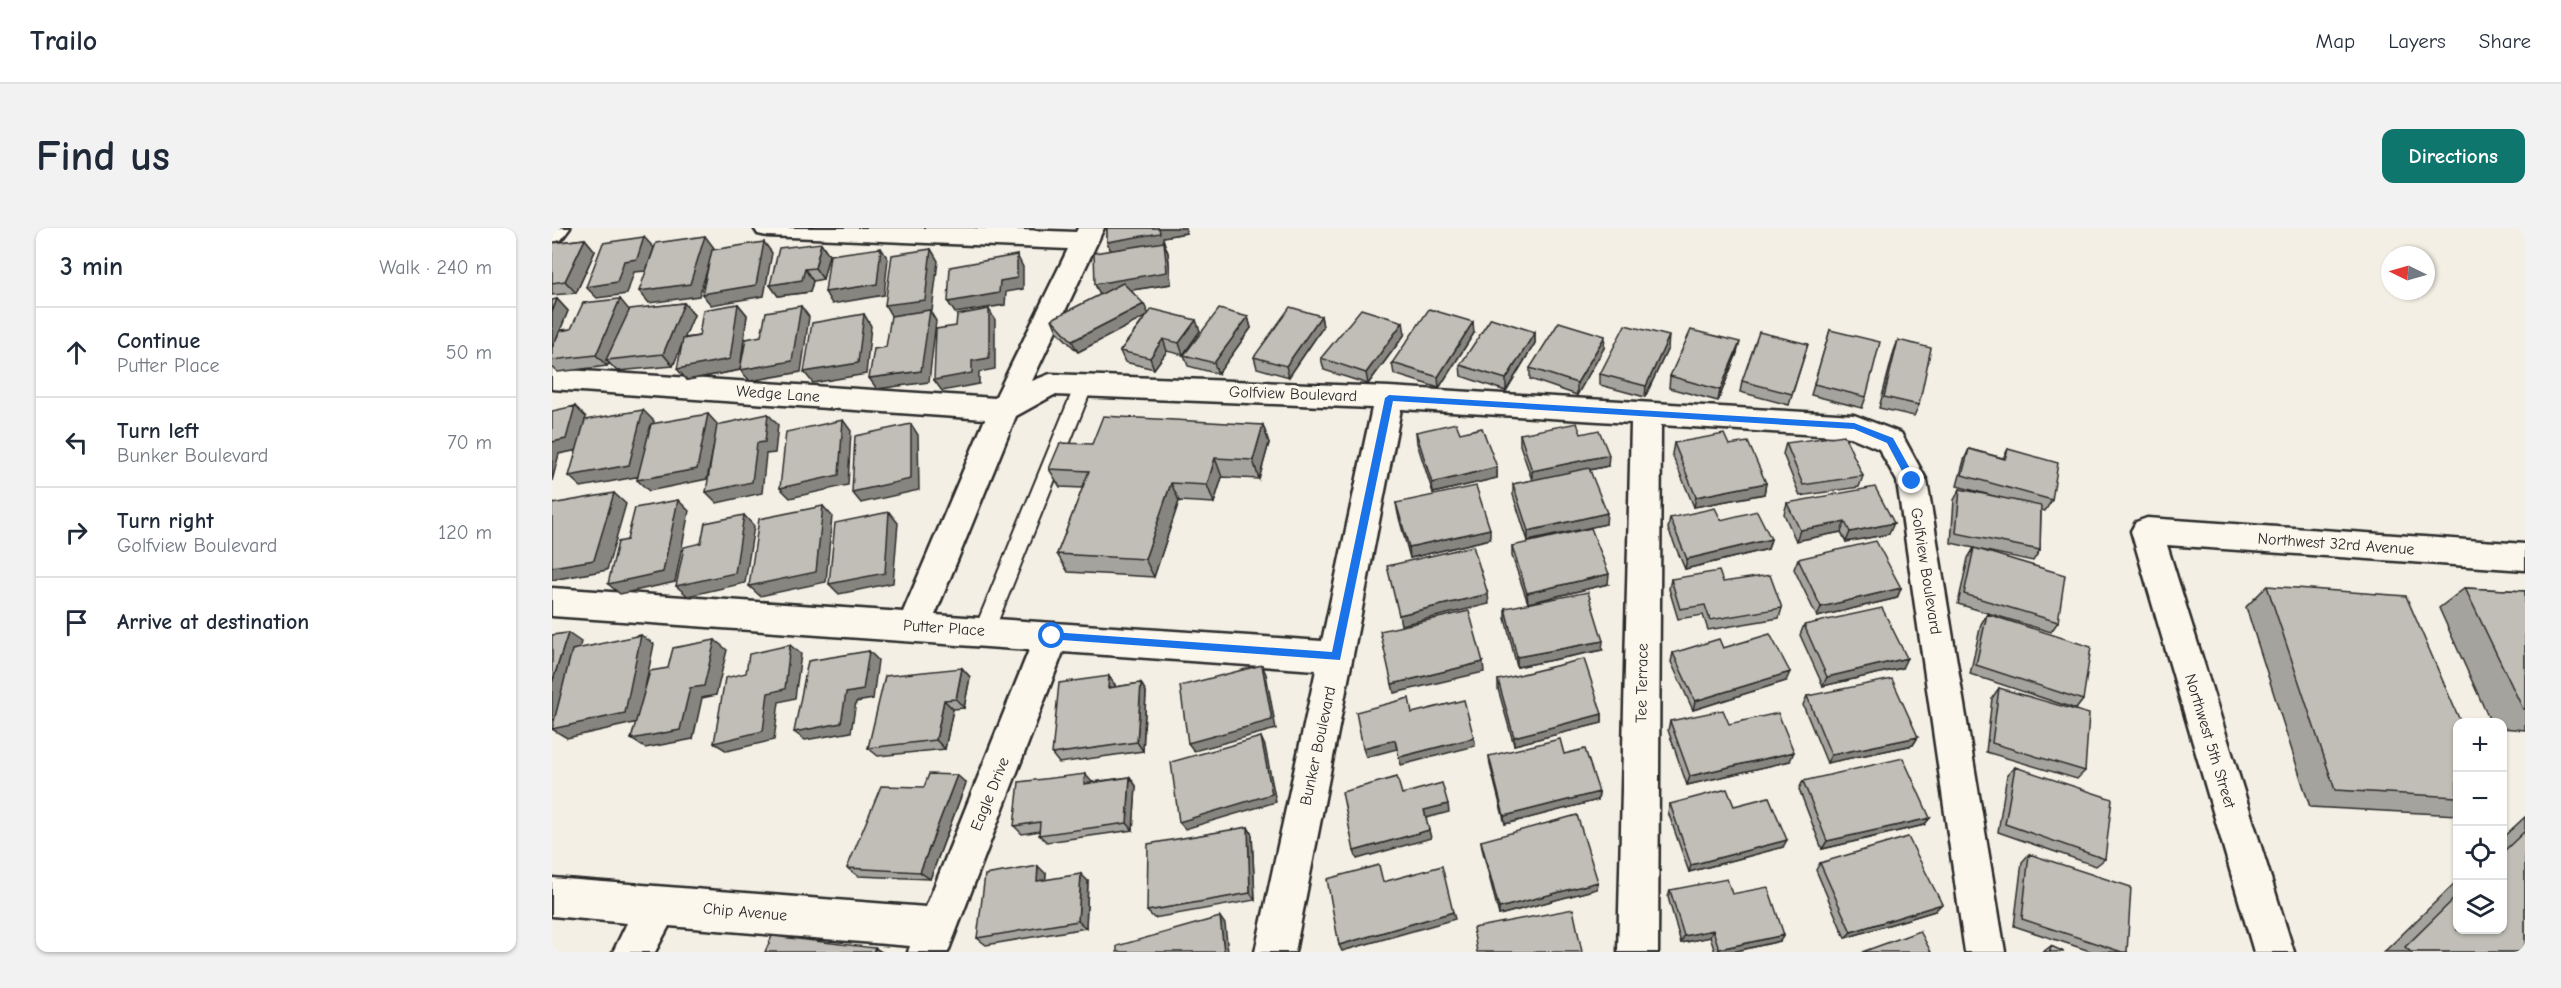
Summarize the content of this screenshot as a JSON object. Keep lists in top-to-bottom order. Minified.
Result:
{"streets":{"street":["Wedge Lane","Golfview Boulevard","Northwest 32rd Avenue","Putter Place","Tee Terrace","Northwest 5th Street","Bunker Boulevard","Eagle Drive","Chip Avenue"]},"crossings":[["Wedge Lane","Golfview Boulevard"],["Golfview Boulevard","Tee Terrace"],["Golfview Boulevard","Bunker Boulevard"],["Northwest 32rd Avenue","Northwest 5th Street"],["Putter Place","Bunker Boulevard"],["Putter Place","Eagle Drive"],["Eagle Drive","Chip Avenue"]],"north":"left","page":{"header":"Trailo","nav":["Map","Layers","Share"],"buttons":"Directions","title":"Find us","heading":["3 min","Walk · 240 m"],"list":[["Continue","Putter Place","50 m"],["Turn left","Bunker Boulevard","70 m"],["Turn right","Golfview Boulevard","120 m"],"Arrive at destination"],"map_buttons":["+","−"]}}
